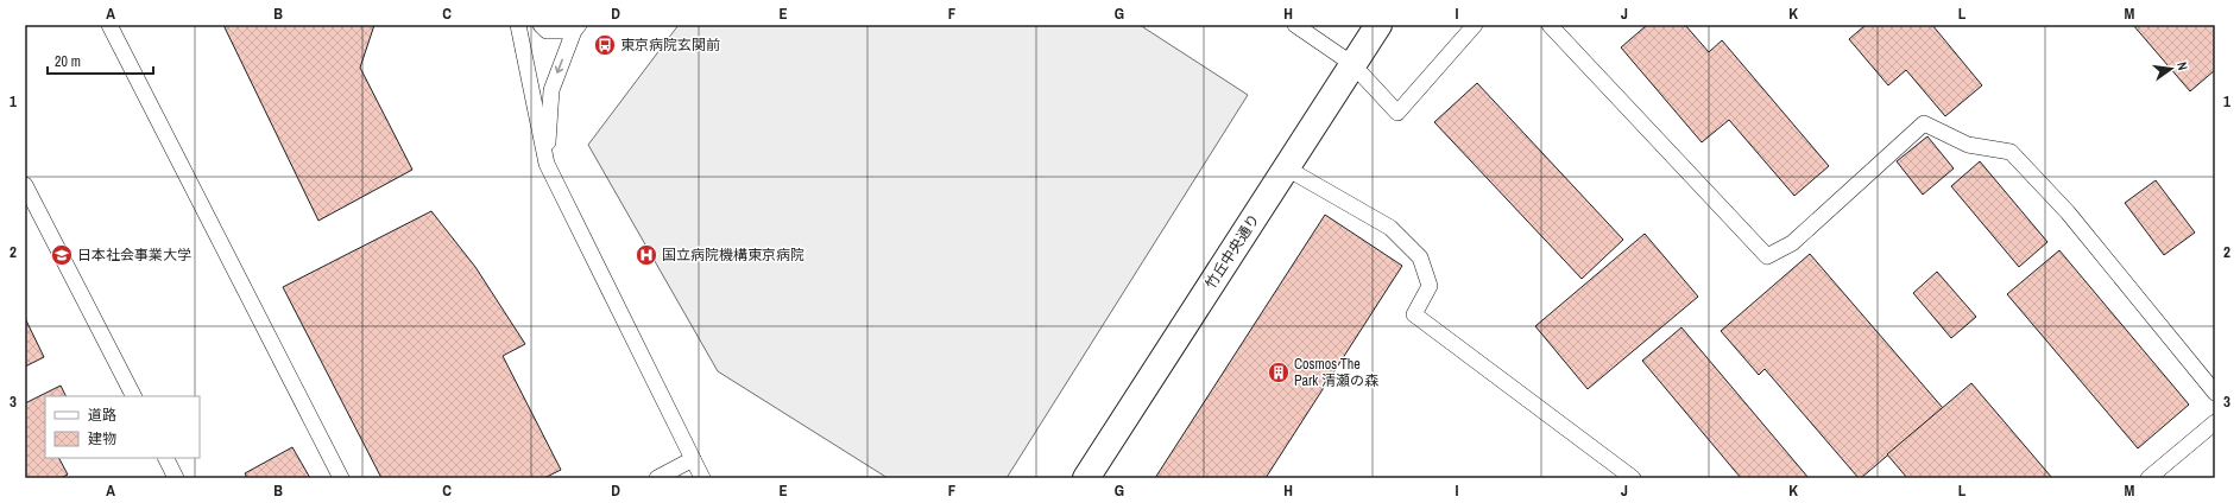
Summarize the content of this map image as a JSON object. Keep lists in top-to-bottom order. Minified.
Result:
{"streets":{"street":["竹丘中央通り"]},"places":{"bus stop":["東京病院玄関前"],"school or university":["日本社会事業大学"],"hospital":["国立病院機構東京病院"],"building":["Cosmos The Park 清瀬の森"]},"legend":["道路","建物"],"scale_bar":"20 m","north":"right","grid":{"columns":["A","B","C","D","E","F","G","H","I","J","K","L","M"],"rows":["1","2","3"]}}
